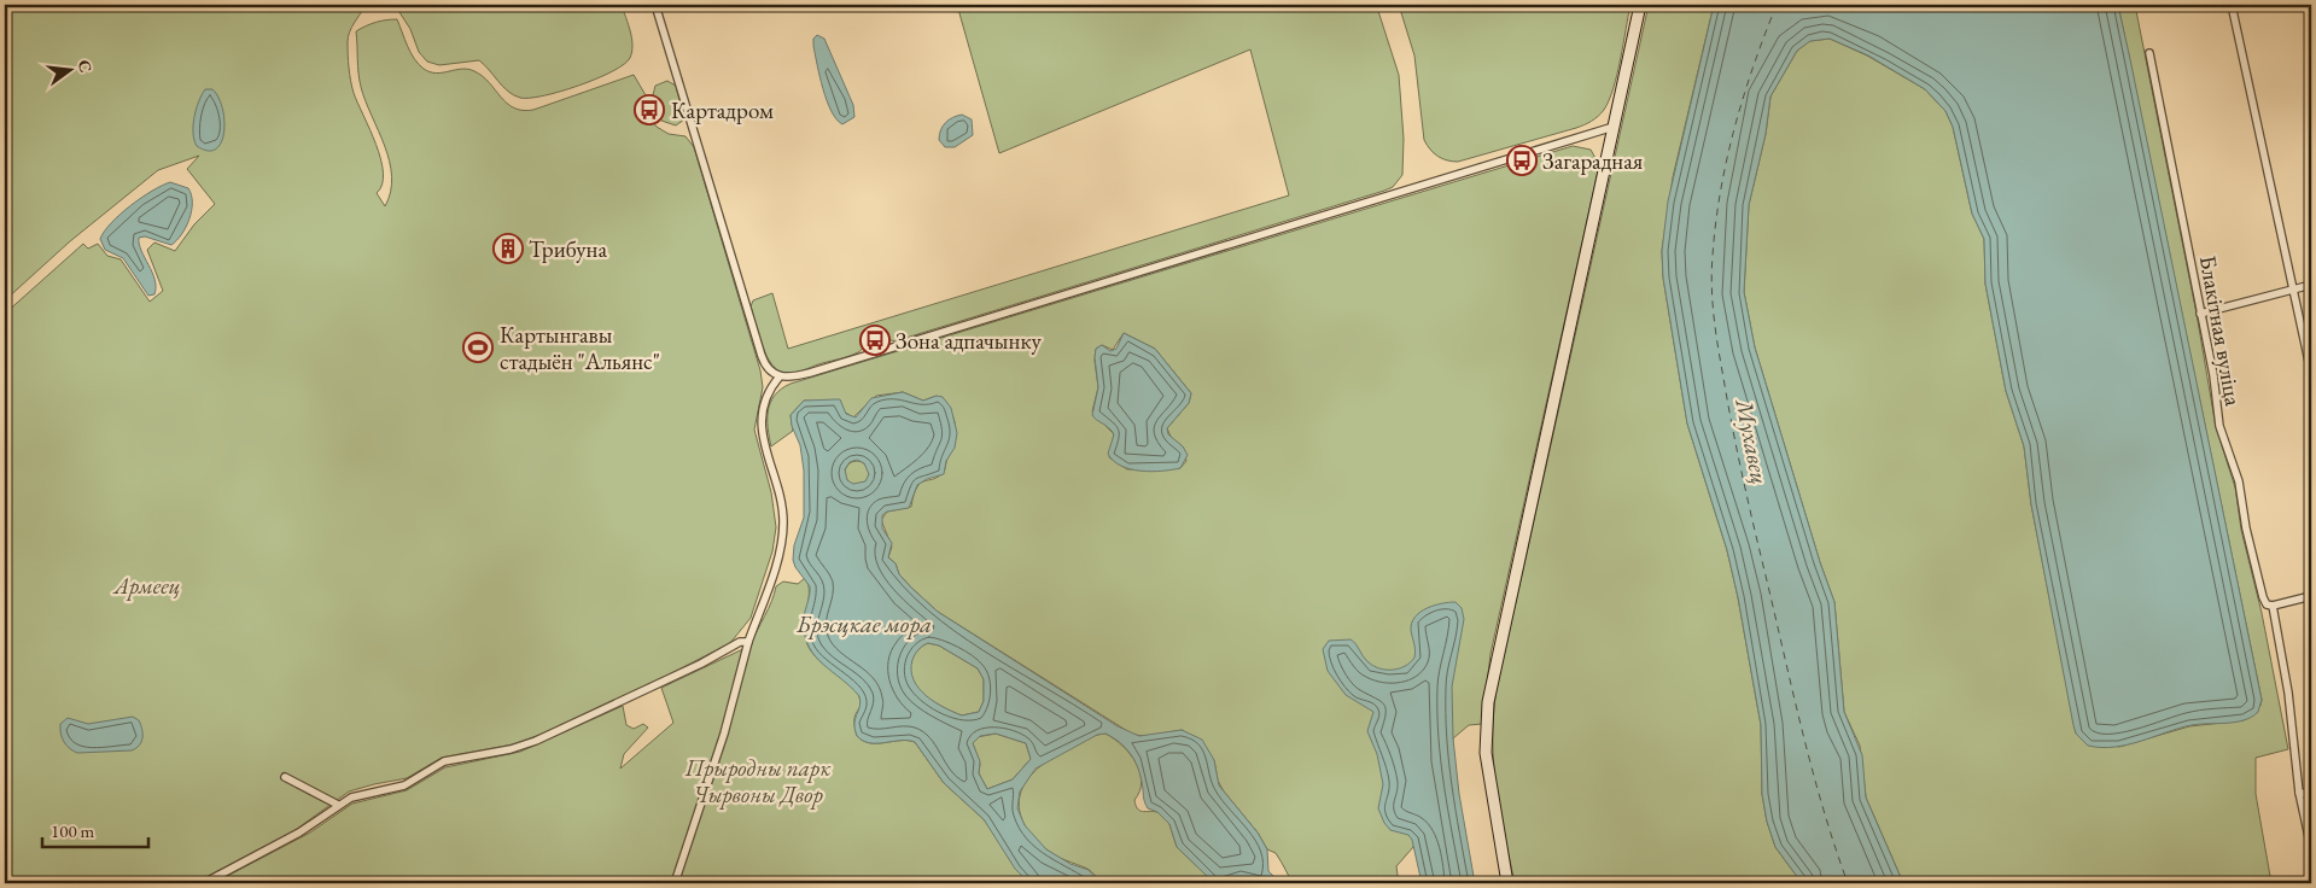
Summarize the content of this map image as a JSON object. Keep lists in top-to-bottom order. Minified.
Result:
{"streets":{"street":["Блакітная вуліца"]},"water":["Мухавец","Брэсцкае мора"],"parks":["Армеец","Прыродны парк Чырвоны Двор"],"places":{"bus stop":["Картадром","Загарадная","Зона адпачынку"],"building":["Трибуна"],"sports":["Картынгавы стадыён \"Альянс\""]},"scale_bar":"100 m","north":"right"}
